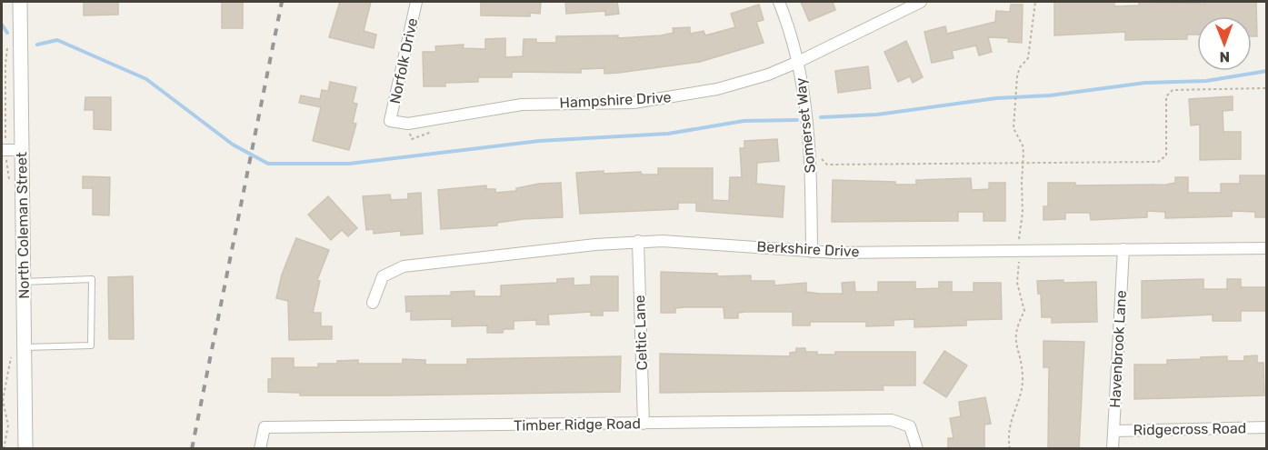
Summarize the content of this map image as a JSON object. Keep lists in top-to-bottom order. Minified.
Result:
{"streets":{"street":["Norfolk Drive","Hampshire Drive","Somerset Way","North Coleman Street","Berkshire Drive","Celtic Lane","Havenbrook Lane","Timber Ridge Road","Ridgecross Road"]},"crossings":[["Norfolk Drive","Hampshire Drive"],["Hampshire Drive","Somerset Way"],["Somerset Way","Berkshire Drive"],["Berkshire Drive","Celtic Lane"],["Berkshire Drive","Havenbrook Lane"],["Celtic Lane","Timber Ridge Road"],["Havenbrook Lane","Ridgecross Road"]],"north":"bottom"}
